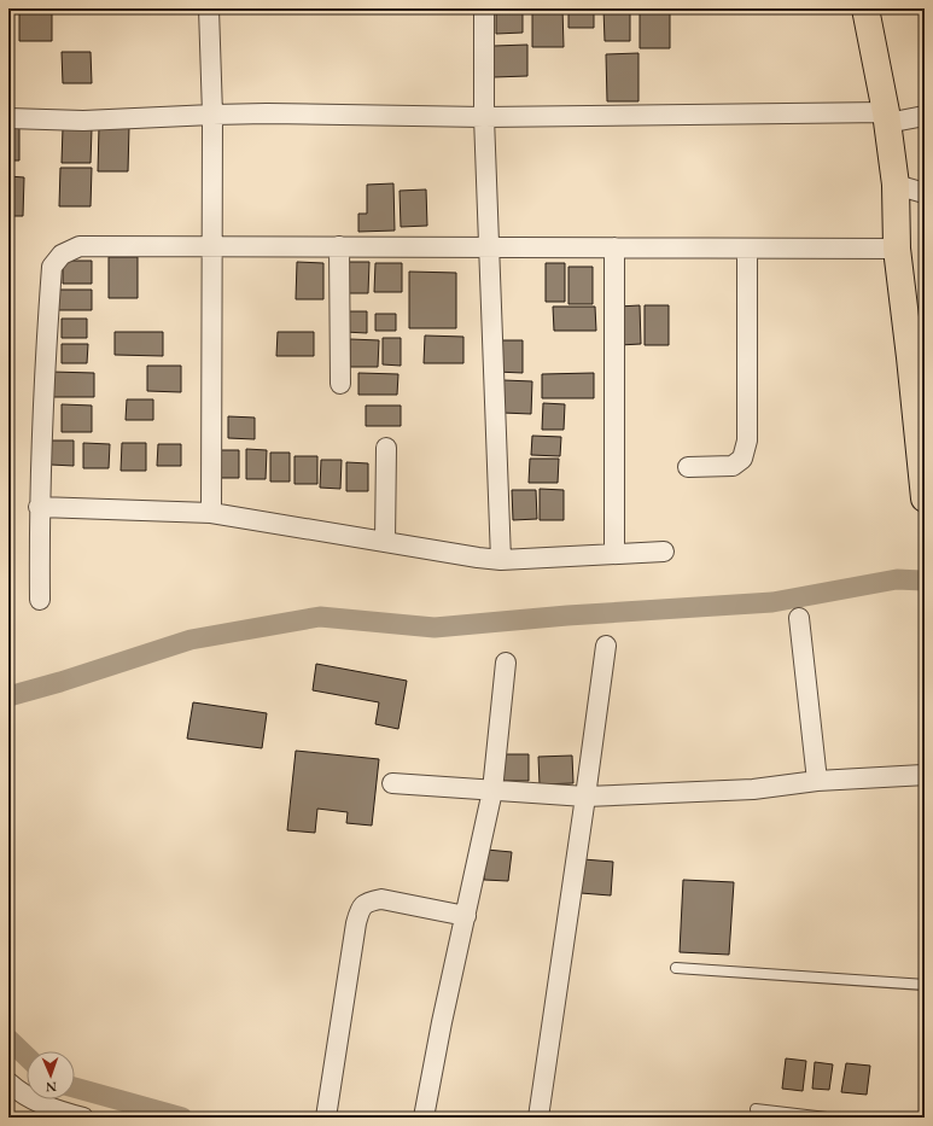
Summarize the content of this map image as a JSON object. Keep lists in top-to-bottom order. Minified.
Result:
{"north":"bottom"}
